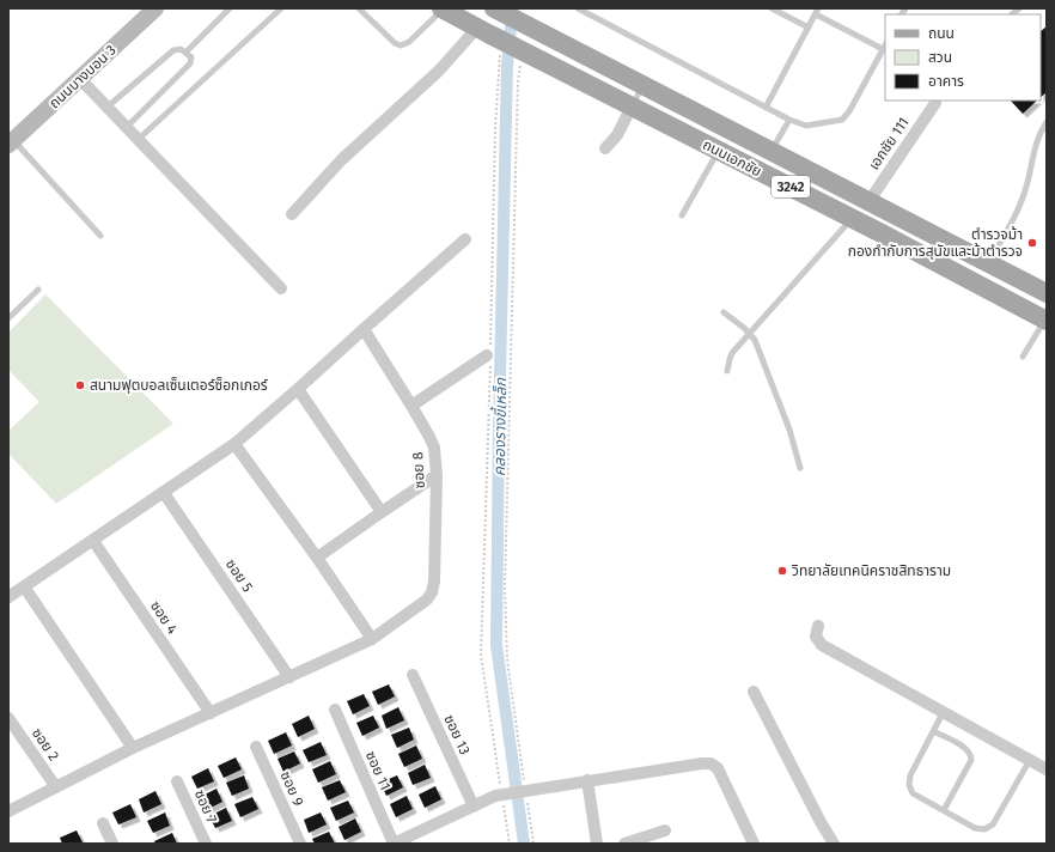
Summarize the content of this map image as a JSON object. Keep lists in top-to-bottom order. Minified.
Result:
{"streets":{"main road":["ถนนบางบอน 3","ถนนเอกชัย","3242"],"street":["เอกชัย 111","ซอย 8","ซอย 5","ซอย 4","ซอย 13","ซอย 2","ซอย 11","ซอย 9","ซอย 7"]},"crossings":[["เอกชัย 111","ถนนเอกชัย"]],"water":["คลองรางขี้เหล็ก"],"places":["ตำรวจม้า กองกำกับการสุนัขและม้าตำรวจ","สนามฟุตบอลเซ็นเตอร์ซ็อกเกอร์","วิทยาลัยเทคนิคราชสิทธาราม"],"legend":["ถนน","สวน","อาคาร"]}
